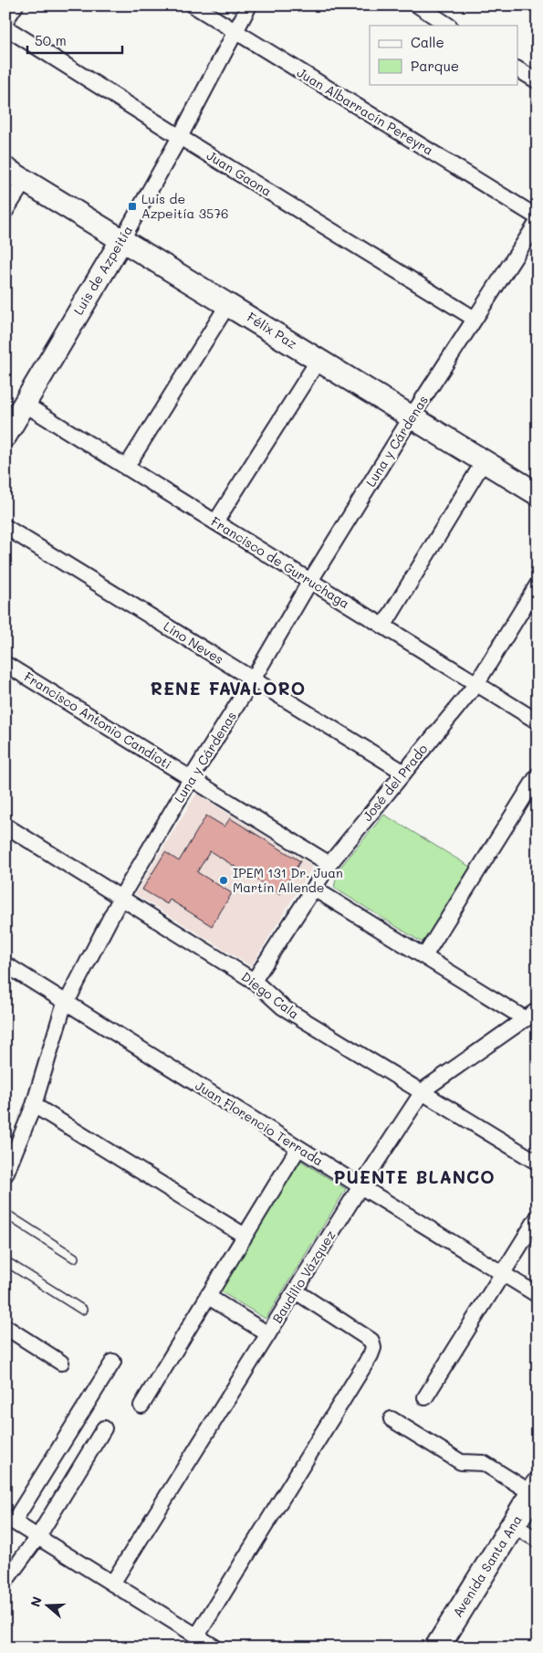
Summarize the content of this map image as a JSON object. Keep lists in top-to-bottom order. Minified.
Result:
{"streets":{"main road":["Luis de Azpeitía","Félix Paz","Avenida Santa Ana"],"street":["Juan Albarracín Pereyra","Juan Gaona","Luna y Cárdenas","Francisco de Gurruchaga","Lino Neves","Francisco Antonio Candioti","José del Prado","Diego Cala","Juan Florencio Terrada","Baudilio Vázquez"]},"crossings":[["Juan Albarracín Pereyra","Luis de Azpeitía"],["Juan Gaona","Luis de Azpeitía"],["Juan Gaona","Luna y Cárdenas"],["Luis de Azpeitía","Félix Paz"],["Luis de Azpeitía","Francisco de Gurruchaga"],["Félix Paz","Luna y Cárdenas"],["Luna y Cárdenas","Francisco de Gurruchaga"],["Luna y Cárdenas","Lino Neves"],["Luna y Cárdenas","Francisco Antonio Candioti"],["Luna y Cárdenas","Diego Cala"],["Luna y Cárdenas","Juan Florencio Terrada"],["Francisco de Gurruchaga","José del Prado"],["Lino Neves","José del Prado"],["Francisco Antonio Candioti","José del Prado"],["José del Prado","Diego Cala"],["Diego Cala","Baudilio Vázquez"],["Juan Florencio Terrada","Baudilio Vázquez"]],"districts":["RENE FAVALORO","PUENTE BLANCO"],"places":{"transit":["Luis de Azpeitía 3576"],"other":["IPEM 131 Dr. Juan Martín Allende"]},"legend":["Calle","Parque"],"scale_bar":"50 m","north":"left"}
